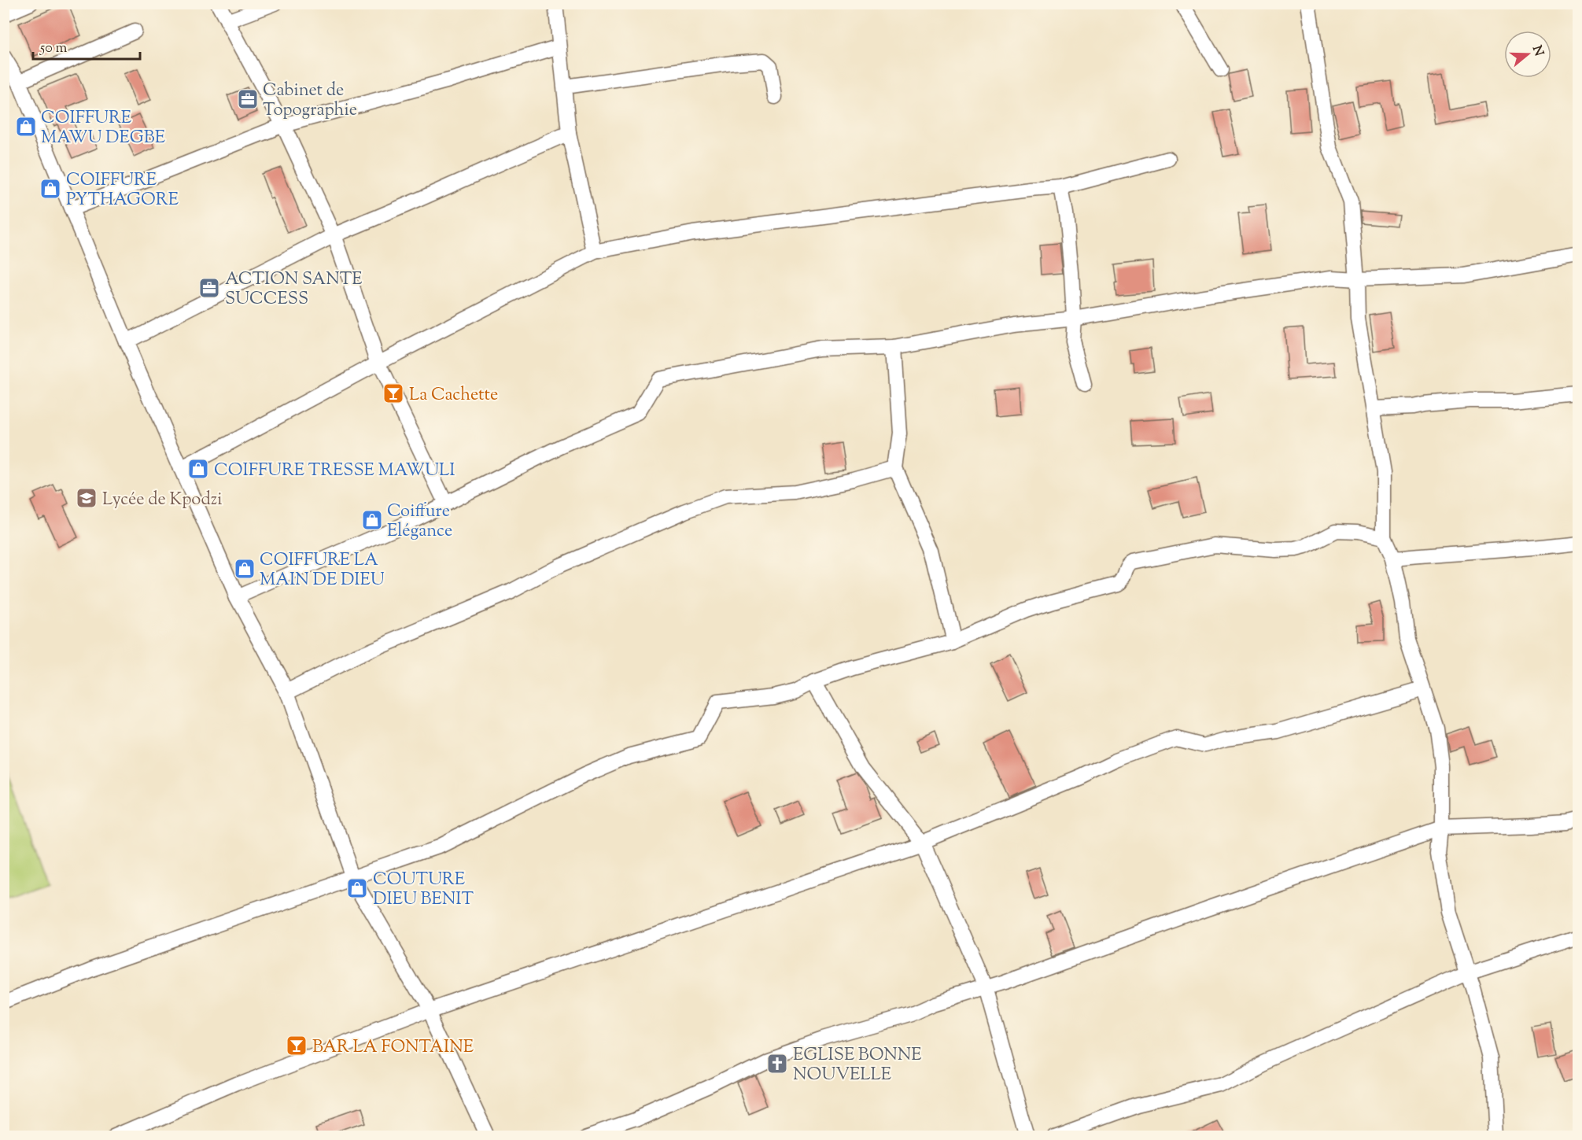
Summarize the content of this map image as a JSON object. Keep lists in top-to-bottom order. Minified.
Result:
{"places":{"office":["Cabinet de Topographie","ACTION SANTE SUCCESS"],"shop":["COIFFURE MAWU DEGBE","COIFFURE PYTHAGORE","COIFFURE TRESSE MAWULI","Coiffure Elégance","COIFFURE LA MAIN DE DIEU","COUTURE DIEU BENIT"],"bar":["La Cachette","BAR LA FONTAINE"],"school or university":["Lycée de Kpodzi"],"church":["EGLISE BONNE NOUVELLE"]},"scale_bar":"50 m","north":"right"}
